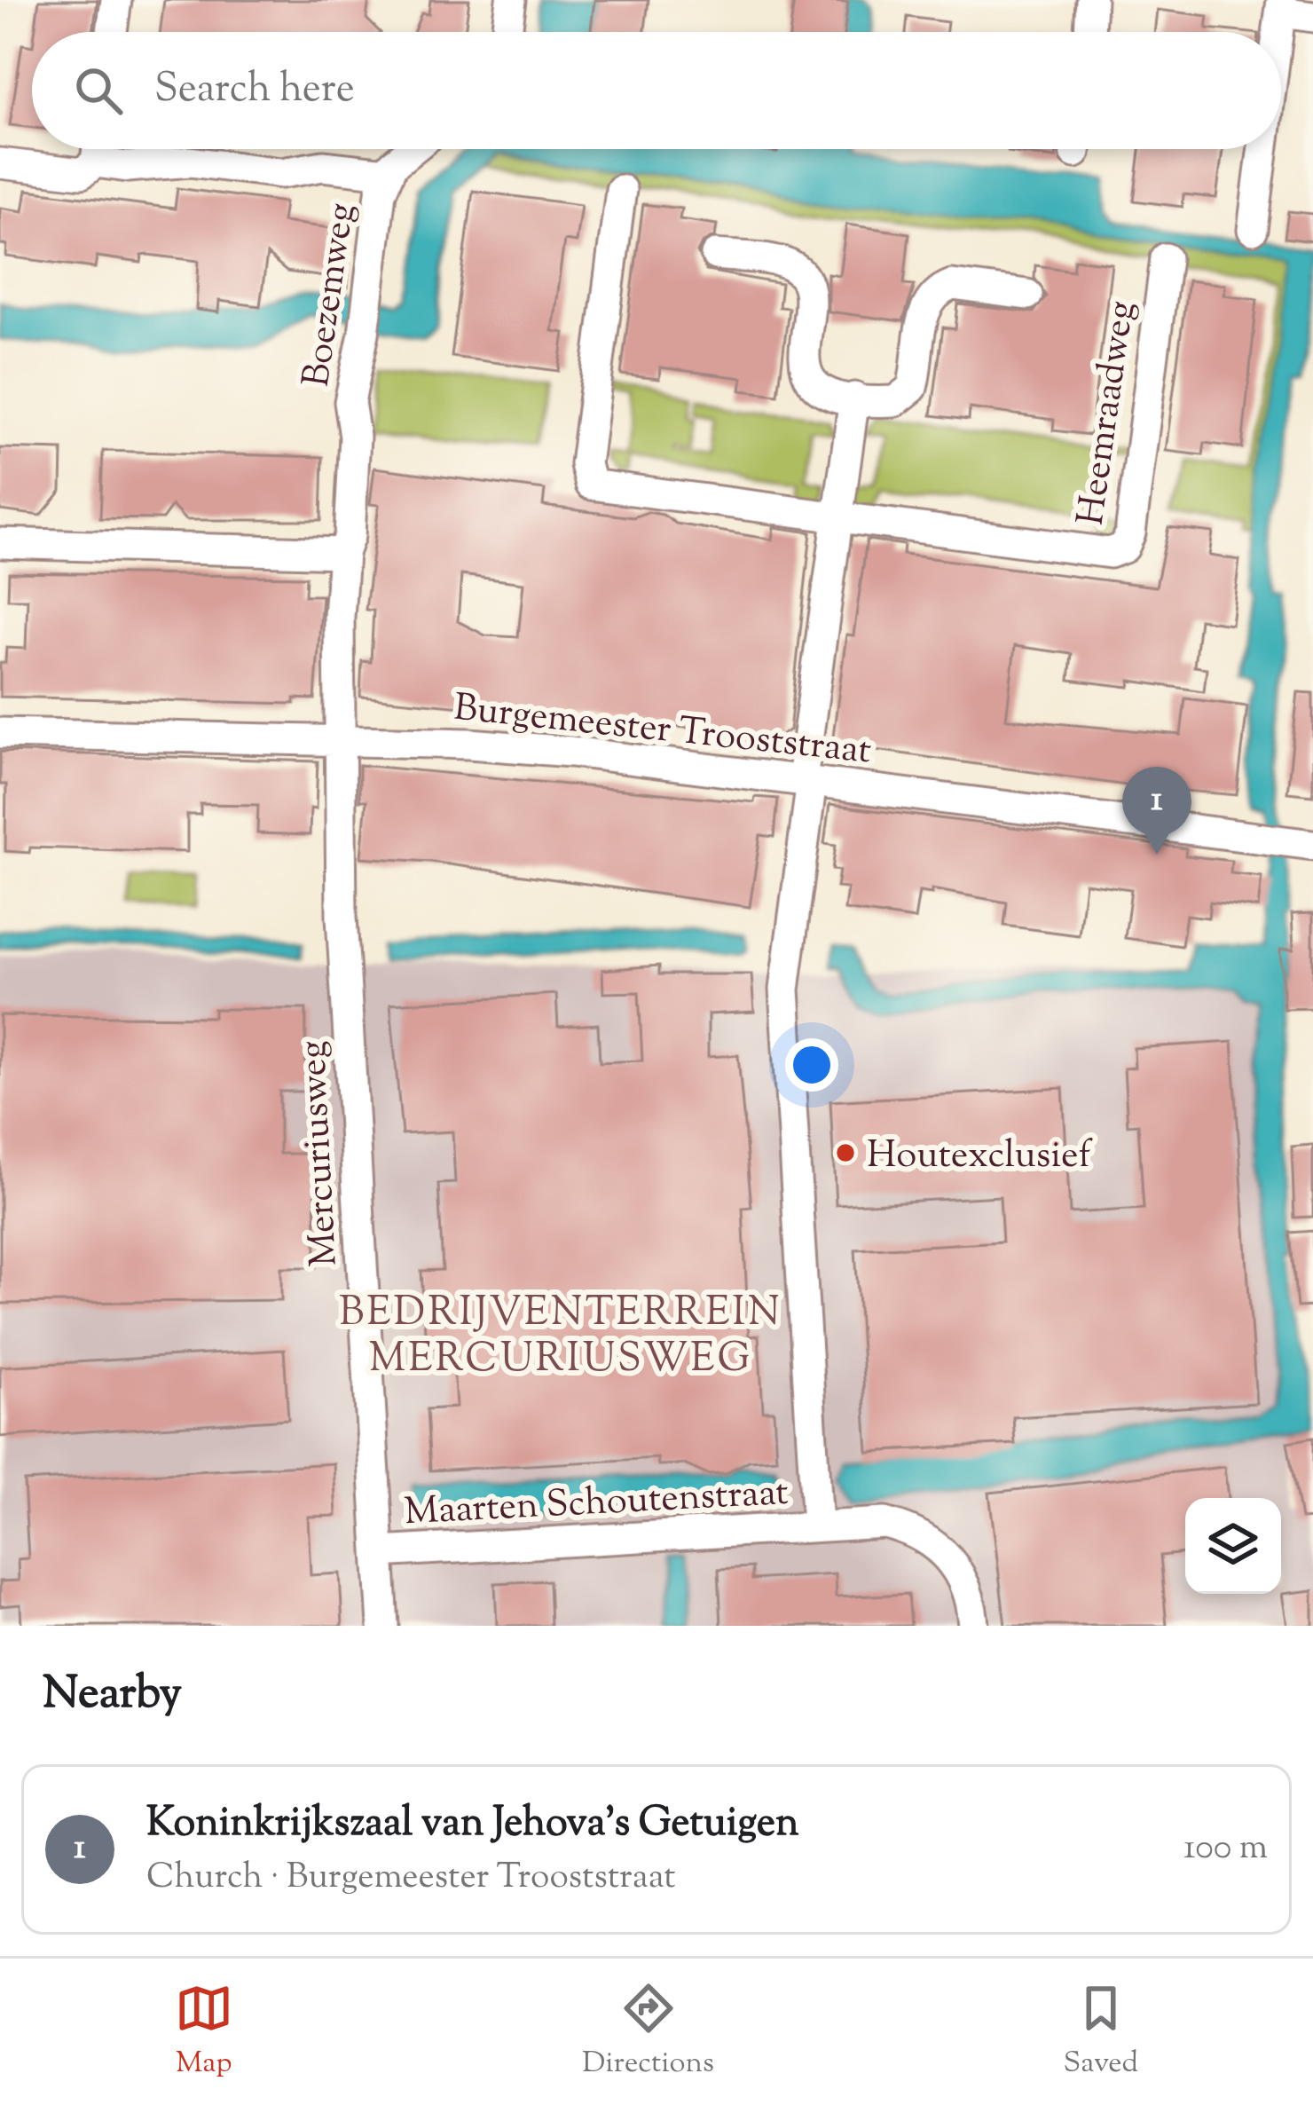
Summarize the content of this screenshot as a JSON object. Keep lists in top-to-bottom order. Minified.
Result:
{"streets":{"street":["Boezemweg","Heemraadweg","Burgemeester Trooststraat","Mercuriusweg","Maarten Schoutenstraat"]},"crossings":[["Boezemweg","Burgemeester Trooststraat"],["Boezemweg","Mercuriusweg"],["Burgemeester Trooststraat","Mercuriusweg"],["Burgemeester Trooststraat","Maarten Schoutenstraat"],["Mercuriusweg","Maarten Schoutenstraat"]],"districts":["BEDRIJVENTERREIN MERCURIUSWEG"],"places":["Houtexclusief"],"page":{"search":"Search here","pins":"1","heading":"Nearby","list":[{"mark":"1","name":"Koninkrijkszaal van Jehova's Getuigen","note":"Church · Burgemeester Trooststraat","value":"100 m"}],"nav":["Map","Directions","Saved"]}}
